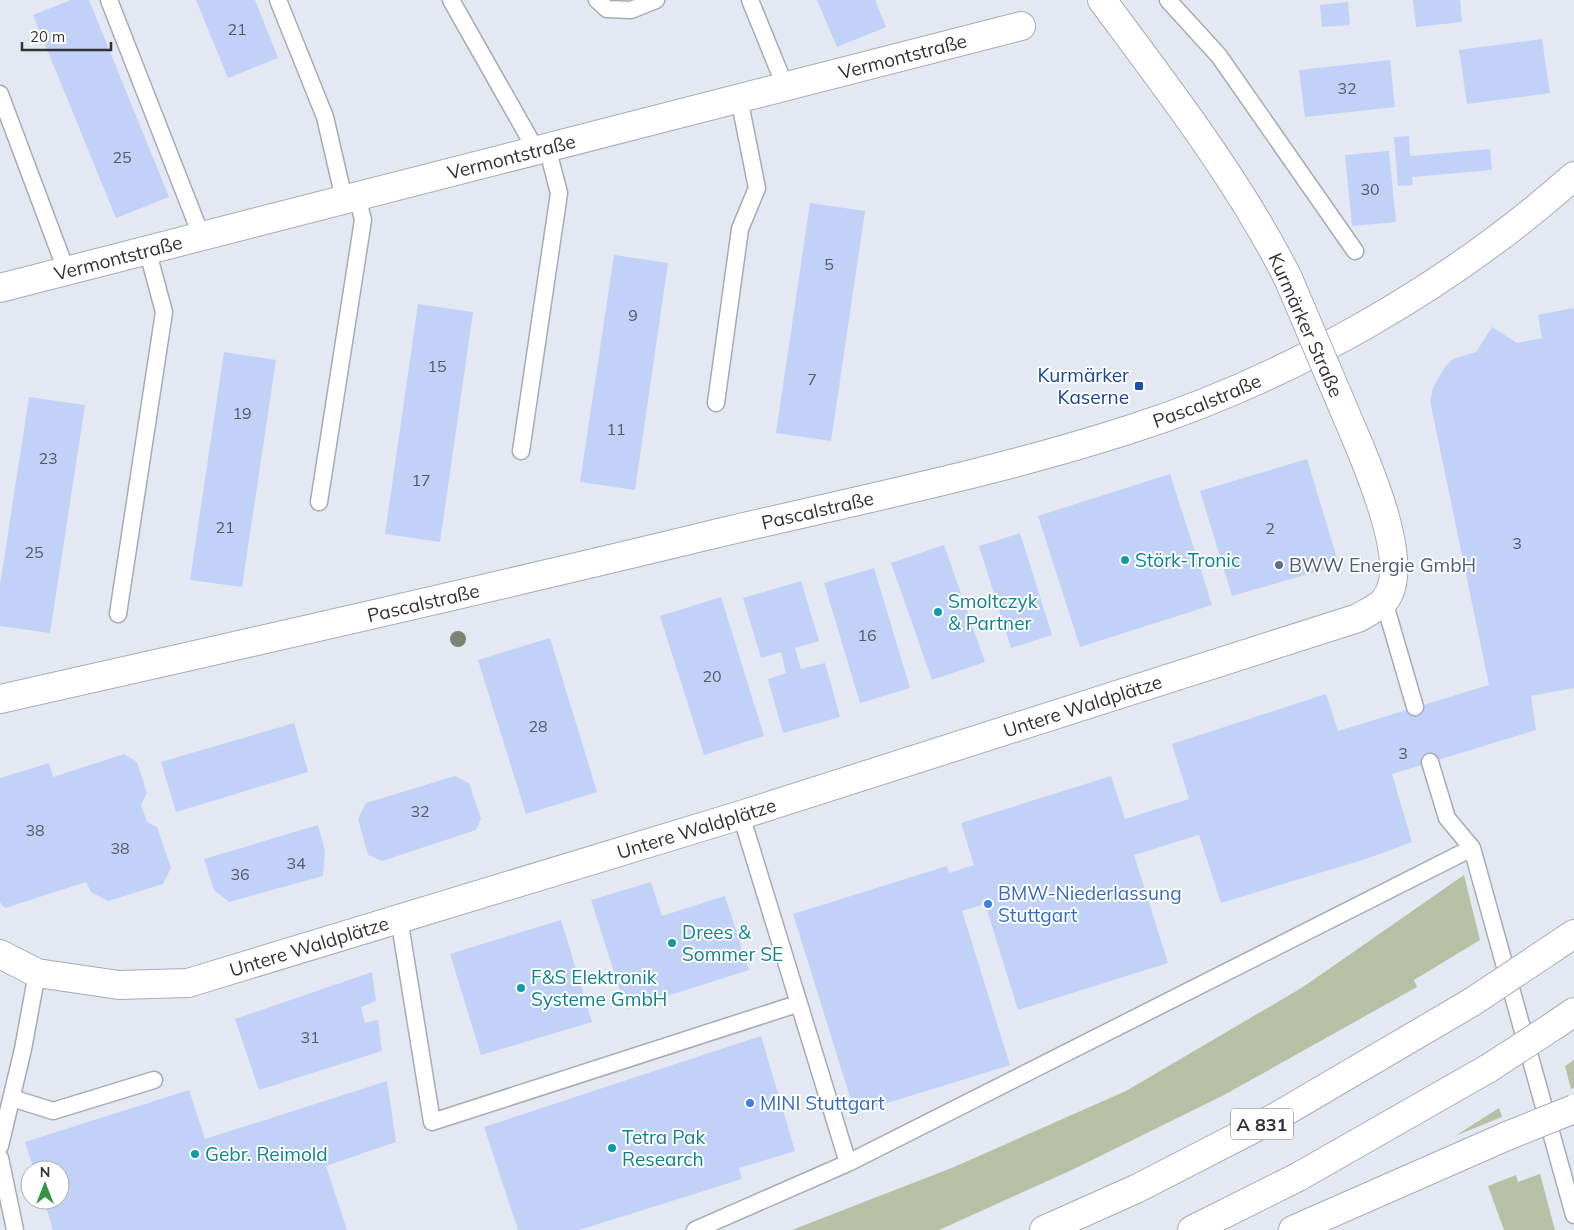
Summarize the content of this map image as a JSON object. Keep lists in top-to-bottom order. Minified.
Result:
{"streets":{"main road":["Vermontstraße","Kurmärker Straße","Pascalstraße","Untere Waldplätze","A 831"]},"crossings":[["Kurmärker Straße","Untere Waldplätze"]],"places":{"transit":["Kurmärker Kaserne"],"other":["Störk-Tronic","BWW Energie GmbH","Smoltczyk & Partner","BMW-Niederlassung Stuttgart","Drees & Sommer SE","F&S Elektronik Systeme GmbH","MINI Stuttgart","Tetra Pak Research","Gebr. Reimold"]},"house_numbers":["21","32","25","30","5","9","15","7","19","11","23","17","21","2","3","25","16","20","28","3","32","38","38","34","36","31"],"scale_bar":"20 m","north":"top"}
